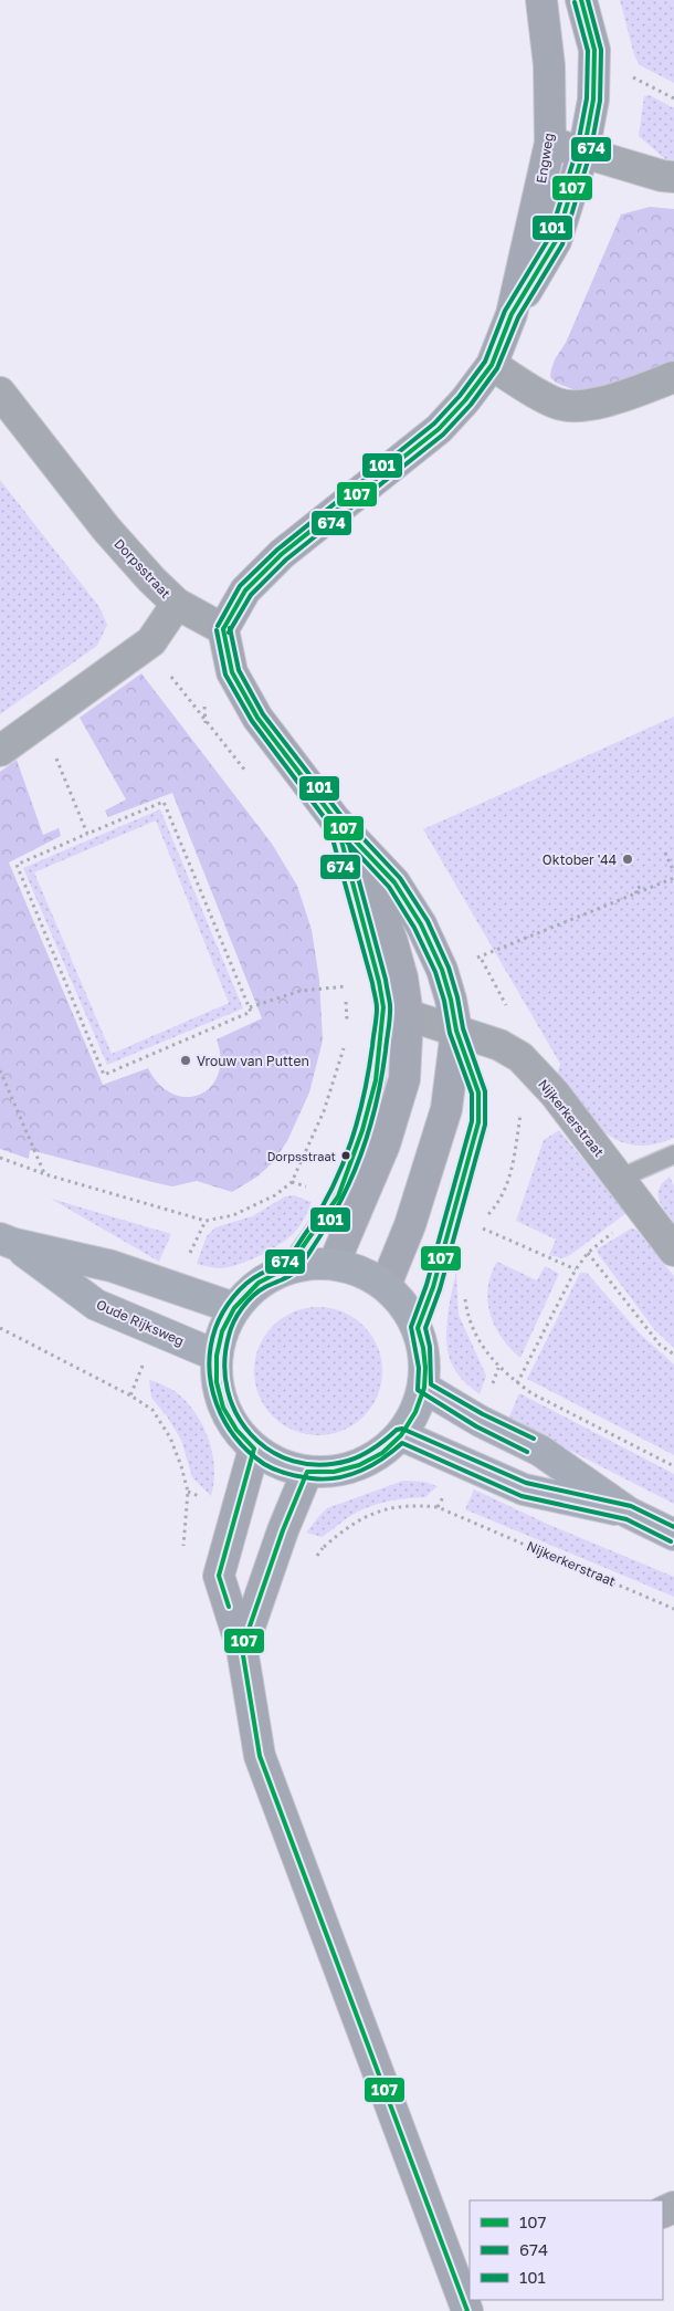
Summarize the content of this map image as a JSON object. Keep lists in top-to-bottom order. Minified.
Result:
{"streets":{"main road":["Oude Rijksweg"],"street":["Engweg","Dorpsstraat","Nijkerkerstraat"]},"crossings":[["Engweg","Dorpsstraat"]],"places":["Oktober '44","Vrouw van Putten","Dorpsstraat"],"lines":["transit line 107","transit line 674","transit line 101"],"legend":["107","674","101"]}
